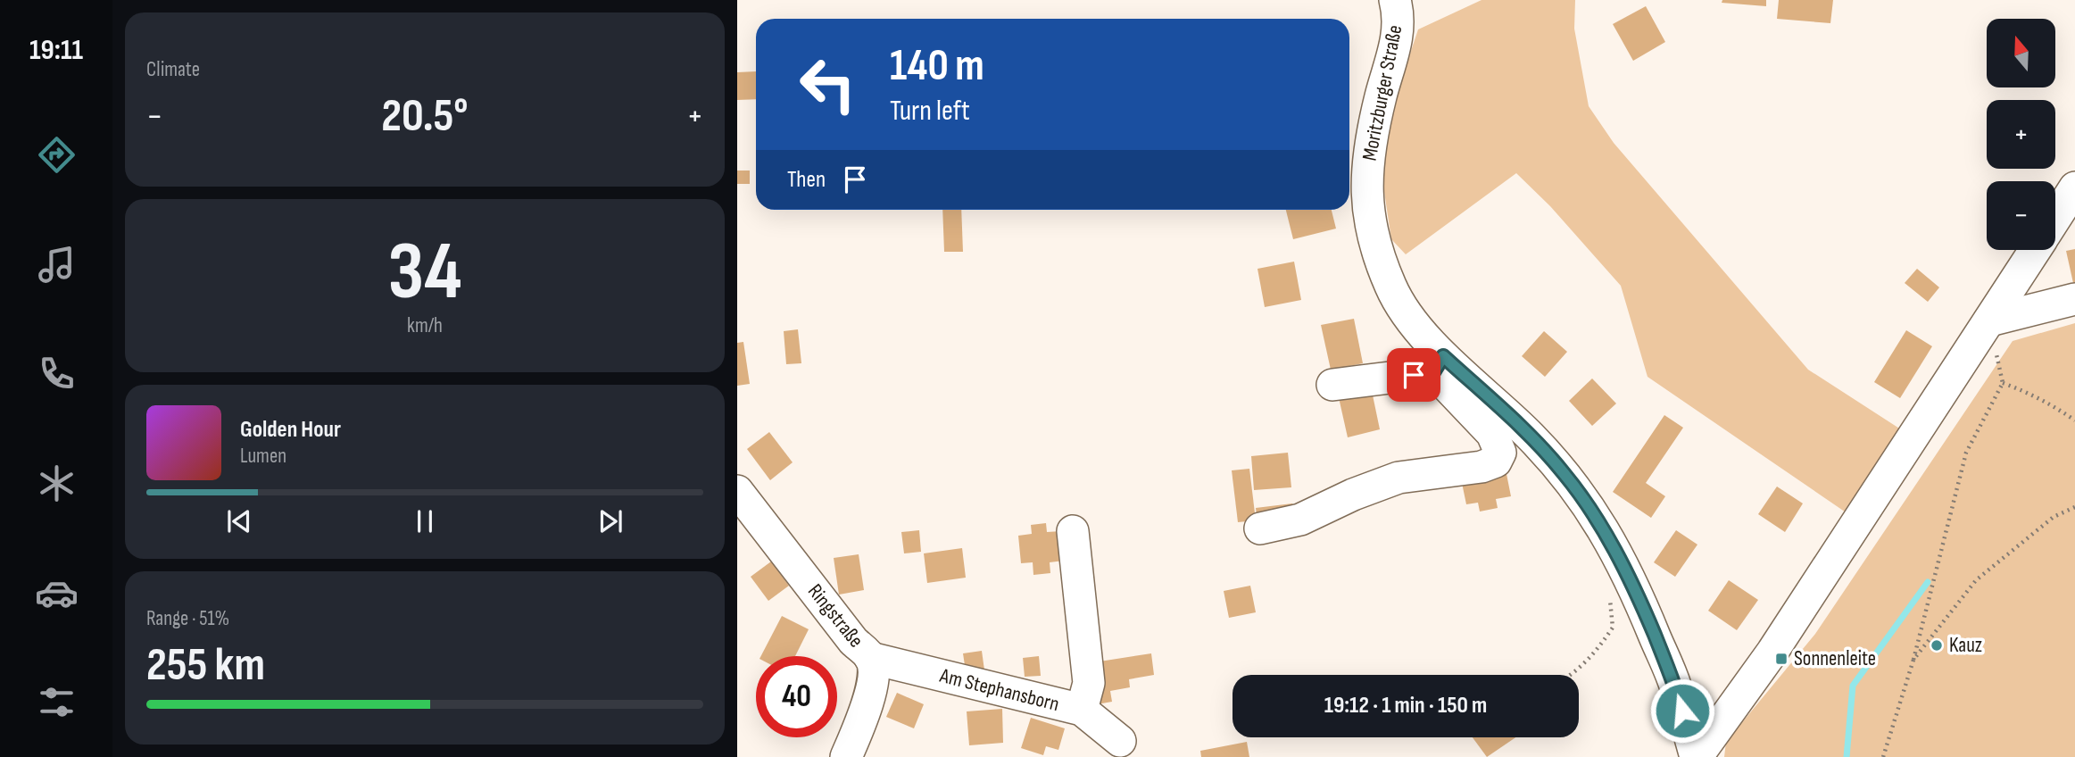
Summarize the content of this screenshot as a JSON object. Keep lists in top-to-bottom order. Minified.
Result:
{"streets":{"street":["Moritzburger Straße","Ringstraße","Am Stephansborn"]},"crossings":[["Ringstraße","Am Stephansborn"]],"places":{"other":["Kauz"],"transit":["Sonnenleite"]},"north":"top","page":{"tabs":"19:11","tile":["Climate",["34","km/h"],["Range · 51%","255 km"]],"map_buttons":["+","−"],"turn":["140 m","Turn left"],"heat":["−","20.5°","+"],"then":"Then","song":["Golden Hour","Lumen"],"limit":"40","trip":"19:12 · 1 min · 150 m"}}
